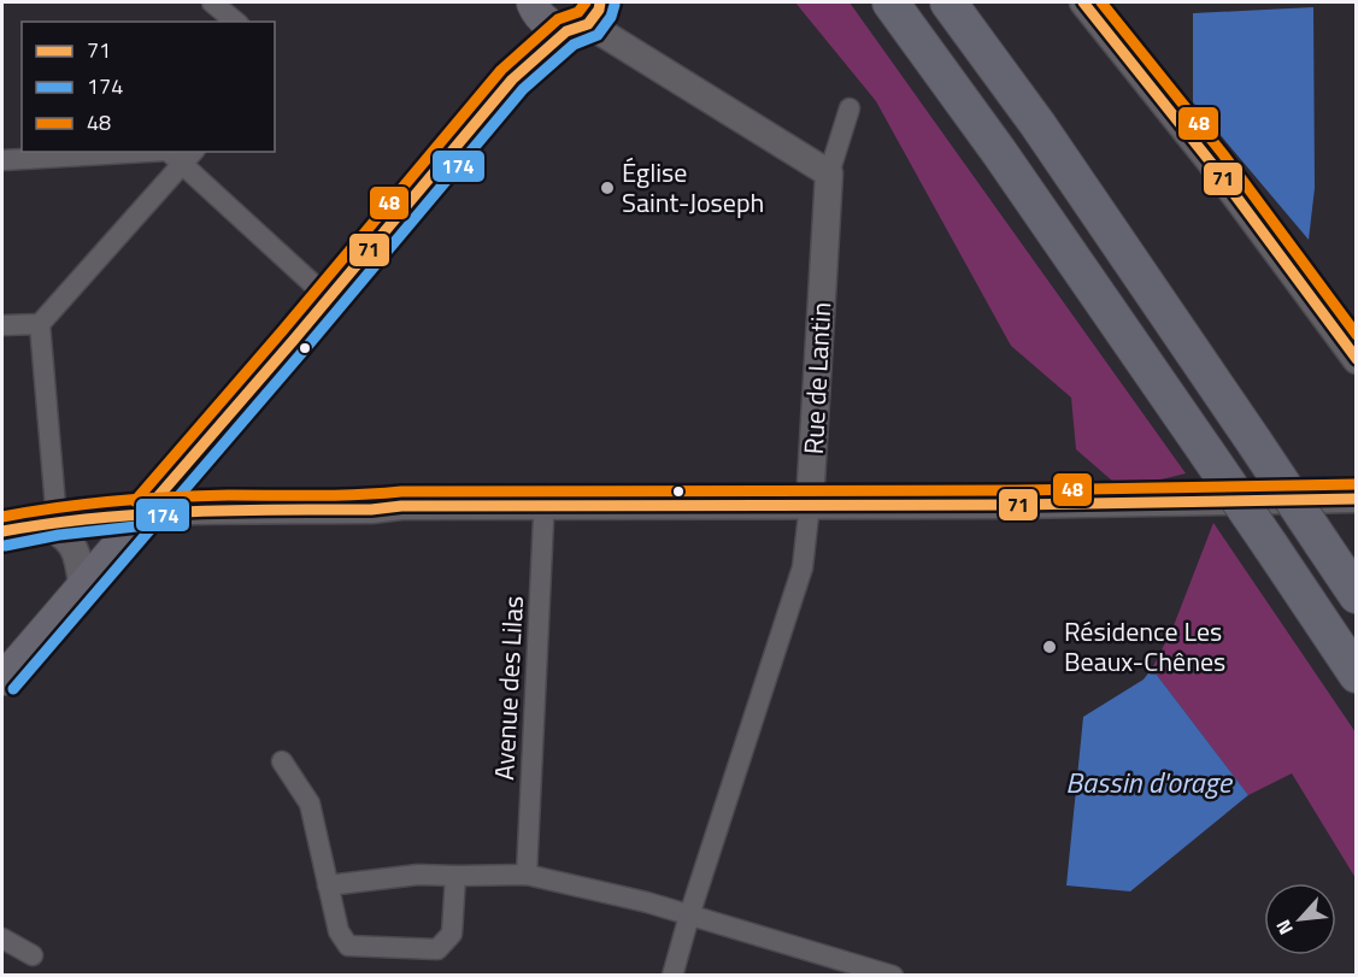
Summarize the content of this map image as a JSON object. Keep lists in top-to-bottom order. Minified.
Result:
{"streets":{"main road":["Rue de Lantin"],"street":["Avenue des Lilas"]},"water":["Bassin d'orage"],"places":["Église Saint-Joseph","Résidence Les Beaux-Chênes"],"lines":["transit line 71","transit line 48","transit line 174"],"legend":["71","174","48"],"north":"bottom left"}
